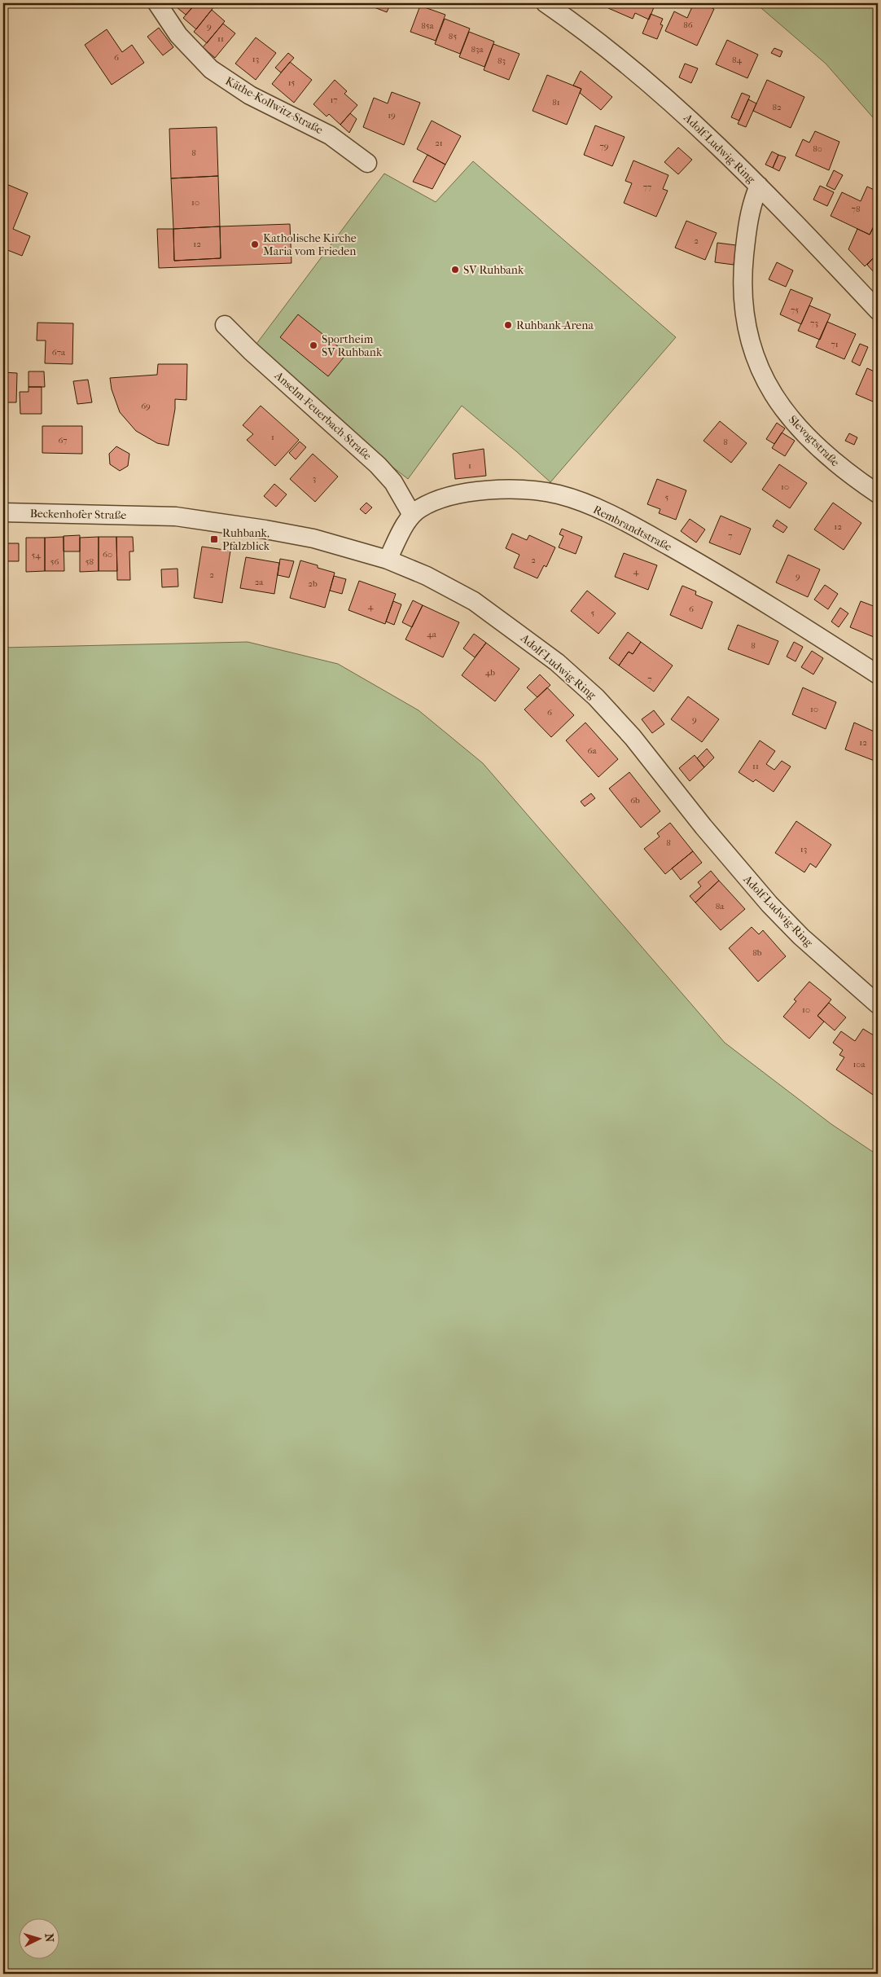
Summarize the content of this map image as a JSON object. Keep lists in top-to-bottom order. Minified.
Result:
{"streets":{"street":["Käthe-Kollwitz-Straße","Adolf-Ludwig-Ring","Anselm-Feuerbach-Straße","Slevogtstraße","Beckenhofer Straße","Rembrandtstraße"]},"crossings":[["Adolf-Ludwig-Ring","Slevogtstraße"],["Adolf-Ludwig-Ring","Beckenhofer Straße"],["Adolf-Ludwig-Ring","Rembrandtstraße"],["Anselm-Feuerbach-Straße","Rembrandtstraße"]],"places":{"other":["Katholische Kirche Maria vom Frieden","SV Ruhbank","Ruhbank-Arena","Sportheim SV Ruhbank"],"transit":["Ruhbank, Pfalzblick"]},"house_numbers":["86","85a","9","85","11","83a","6","13","84","83","15","17","81","82","19","21","79","80","8","77","10","78","2","12","75","73","71","67a","69","1","67","8","1","3","10","5","12","7","60","54","2","56","58","4","2","9","2a","2b","4","6","5","4a","8","4b","7","10","6","9","12","6a","11","6b","8","13","8a","8b","10","10a"],"north":"right"}
